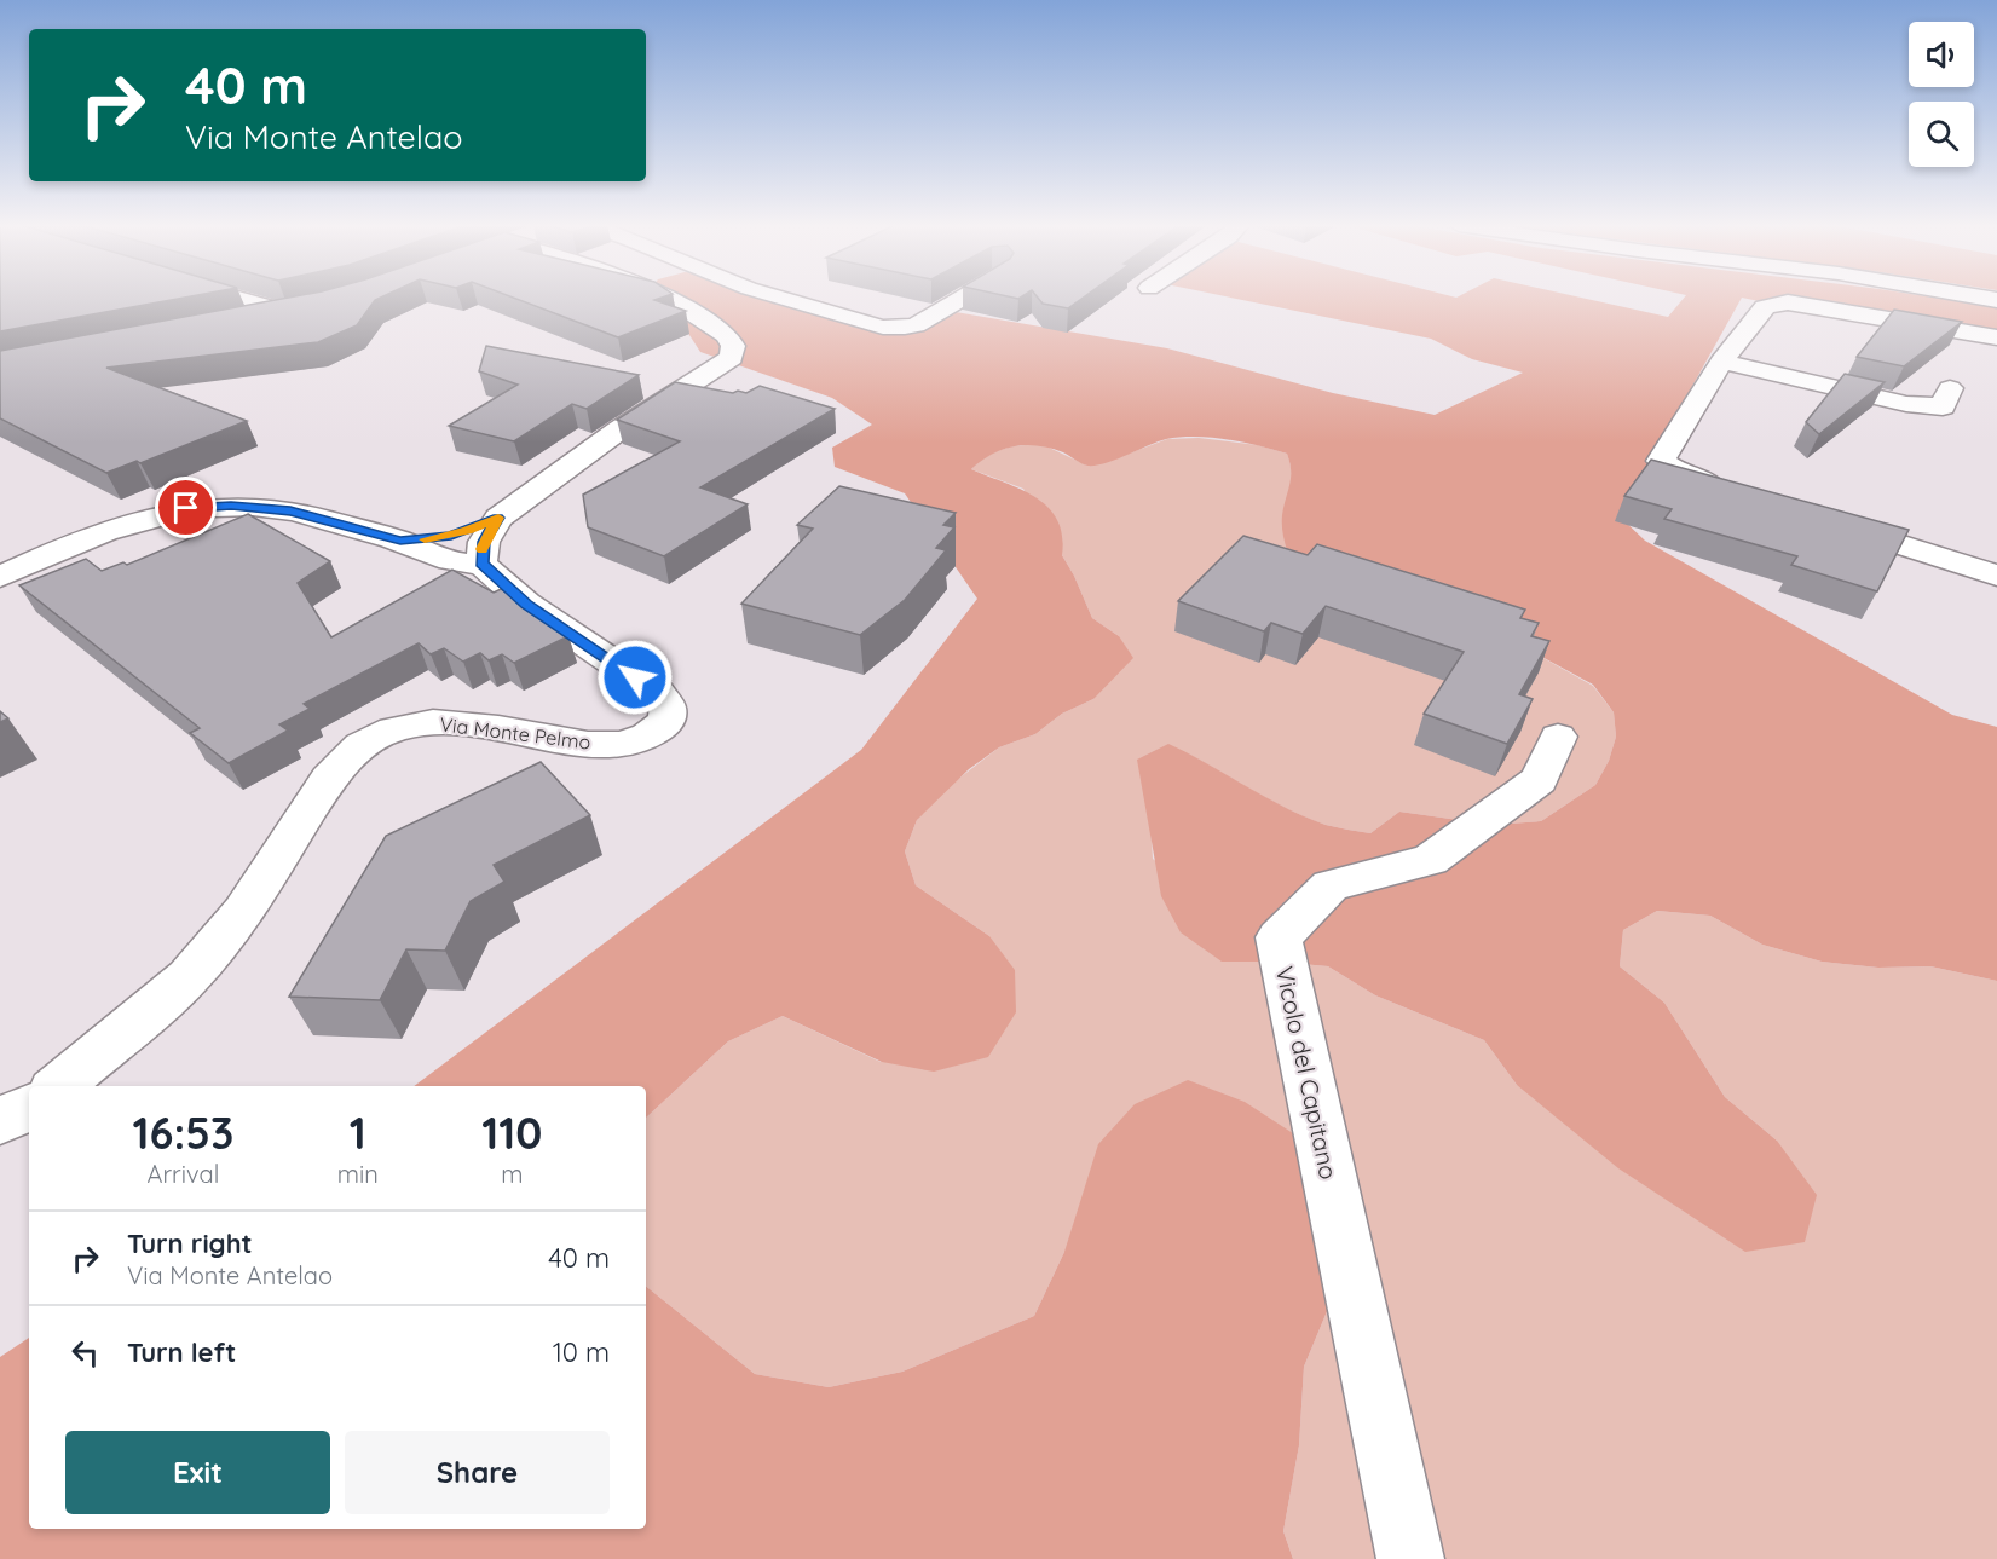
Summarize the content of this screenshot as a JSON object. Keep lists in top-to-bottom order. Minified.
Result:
{"streets":{"street":["Via Monte Pelmo","Vicolo del Capitano"]},"page":{"turn":["40 m","Via Monte Antelao"],"eta":["16:53","Arrival","1","min","110","m"],"list":[{"name":"Turn right","note":"Via Monte Antelao","value":"40 m"},{"name":"Turn left","value":"10 m"}],"buttons":["Exit","Share"]}}
